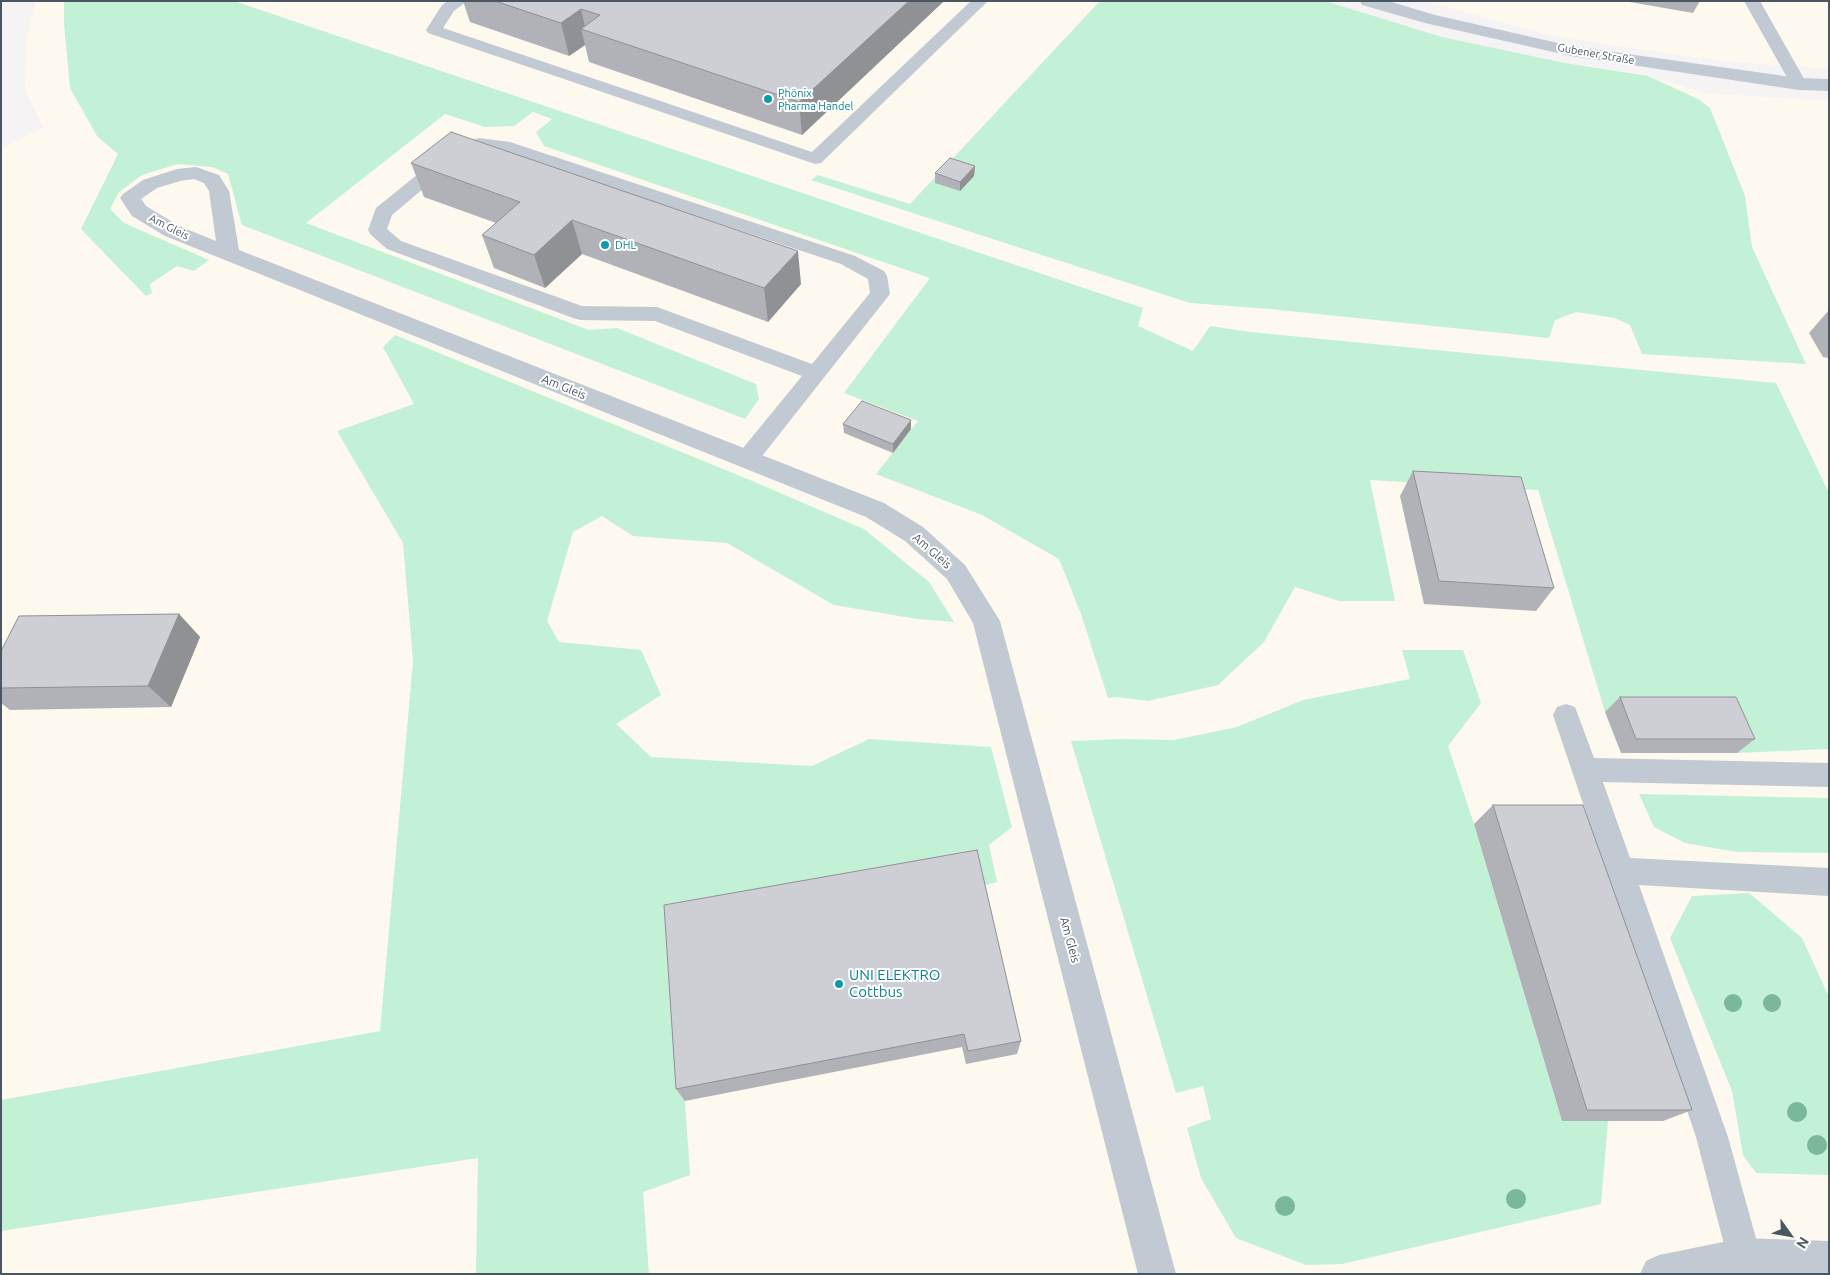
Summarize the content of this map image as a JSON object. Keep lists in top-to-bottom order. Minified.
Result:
{"streets":{"street":["Gubener Straße","Am Gleis"]},"places":["Phönix Pharma Handel","DHL","UNI ELEKTRO Cottbus"],"north":"bottom right"}
